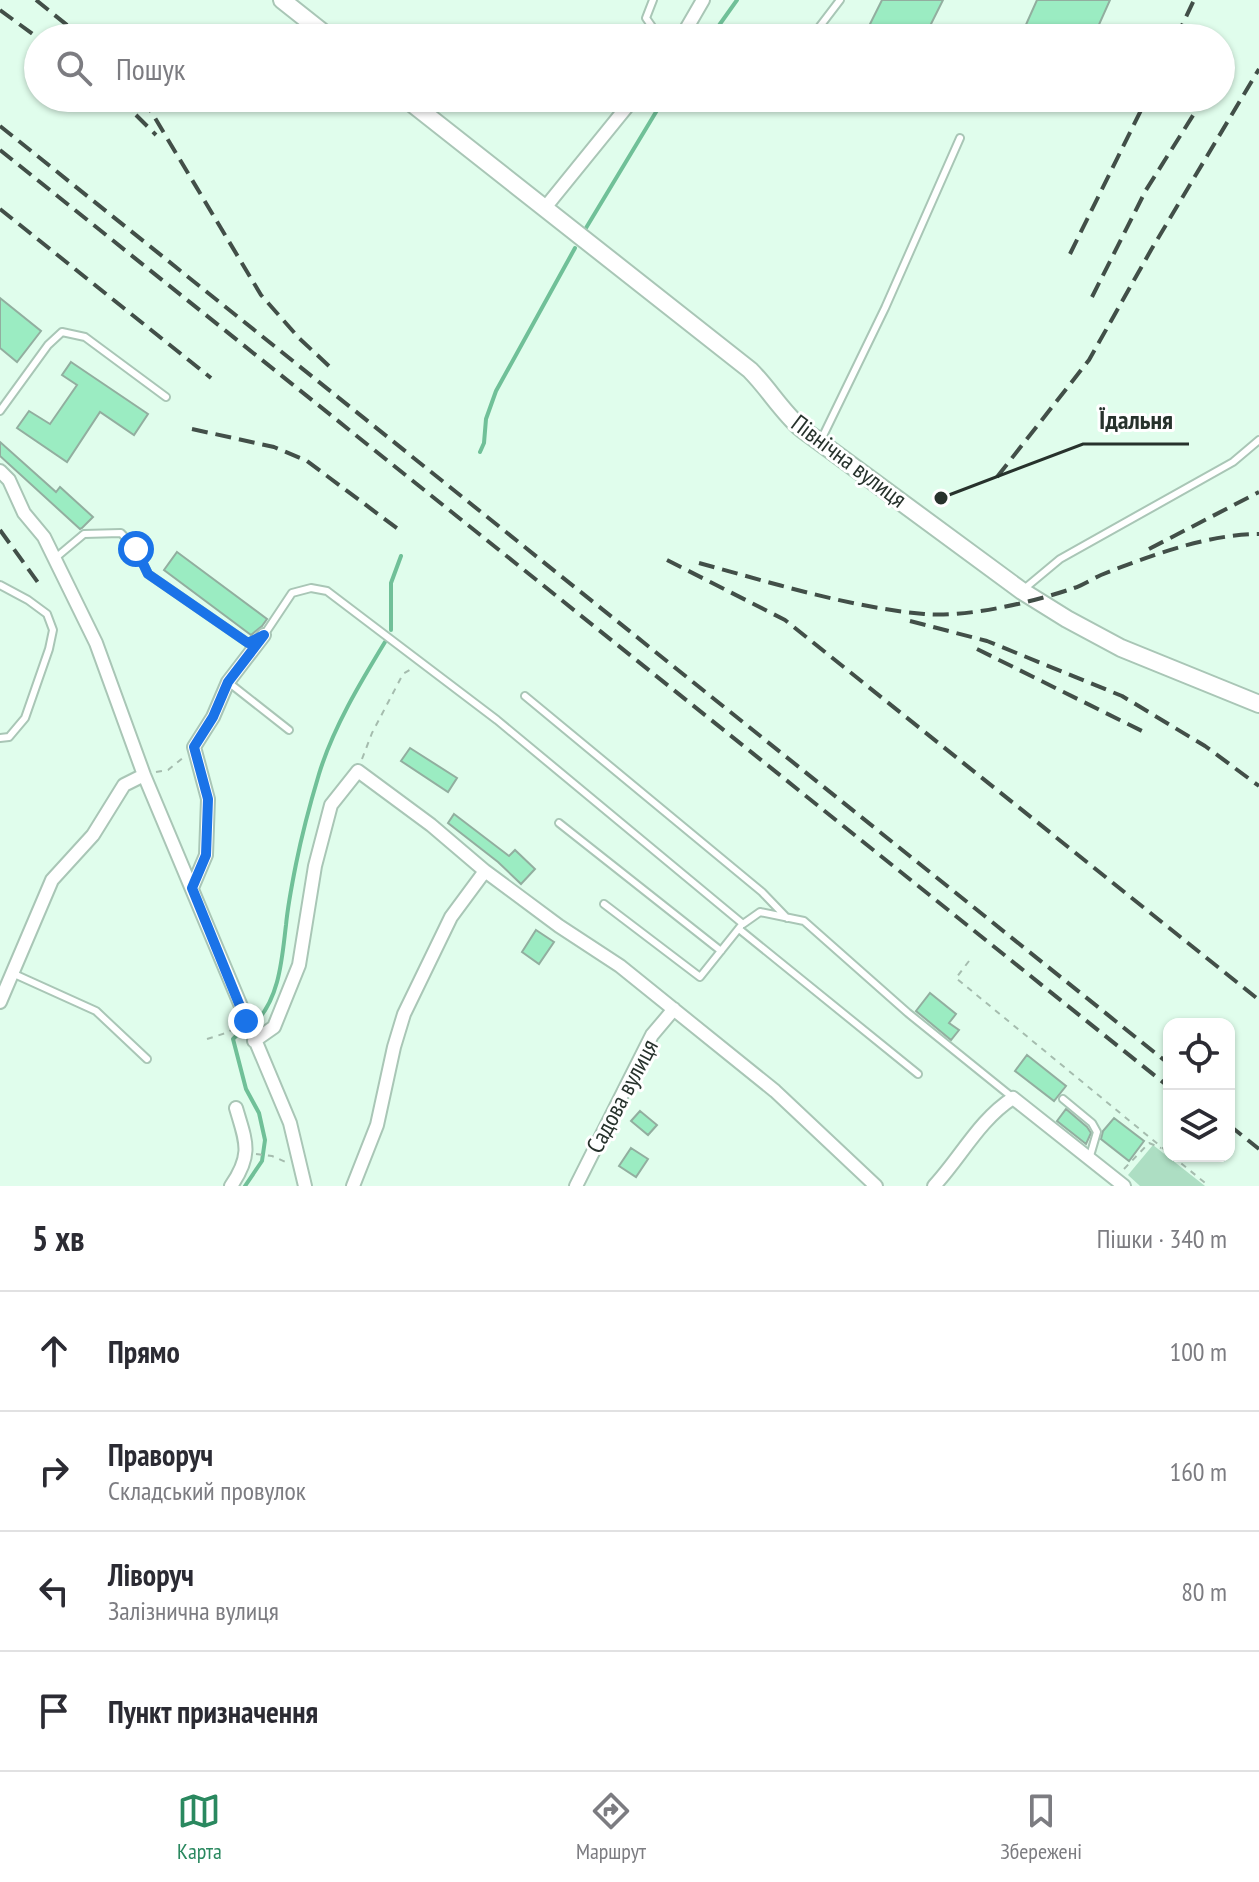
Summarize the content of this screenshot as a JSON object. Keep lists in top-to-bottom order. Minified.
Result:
{"streets":{"street":["Північна вулиця","Садова вулиця"]},"places":["Їдальня"],"page":{"search":"Пошук","heading":["5 хв","Пішки · 340 m"],"list":[["Прямо","100 m"],["Праворуч","Складський провулок","160 m"],["Ліворуч","Залізнична вулиця","80 m"],"Пункт призначення"],"nav":["Карта","Маршрут","Збережені"]}}
